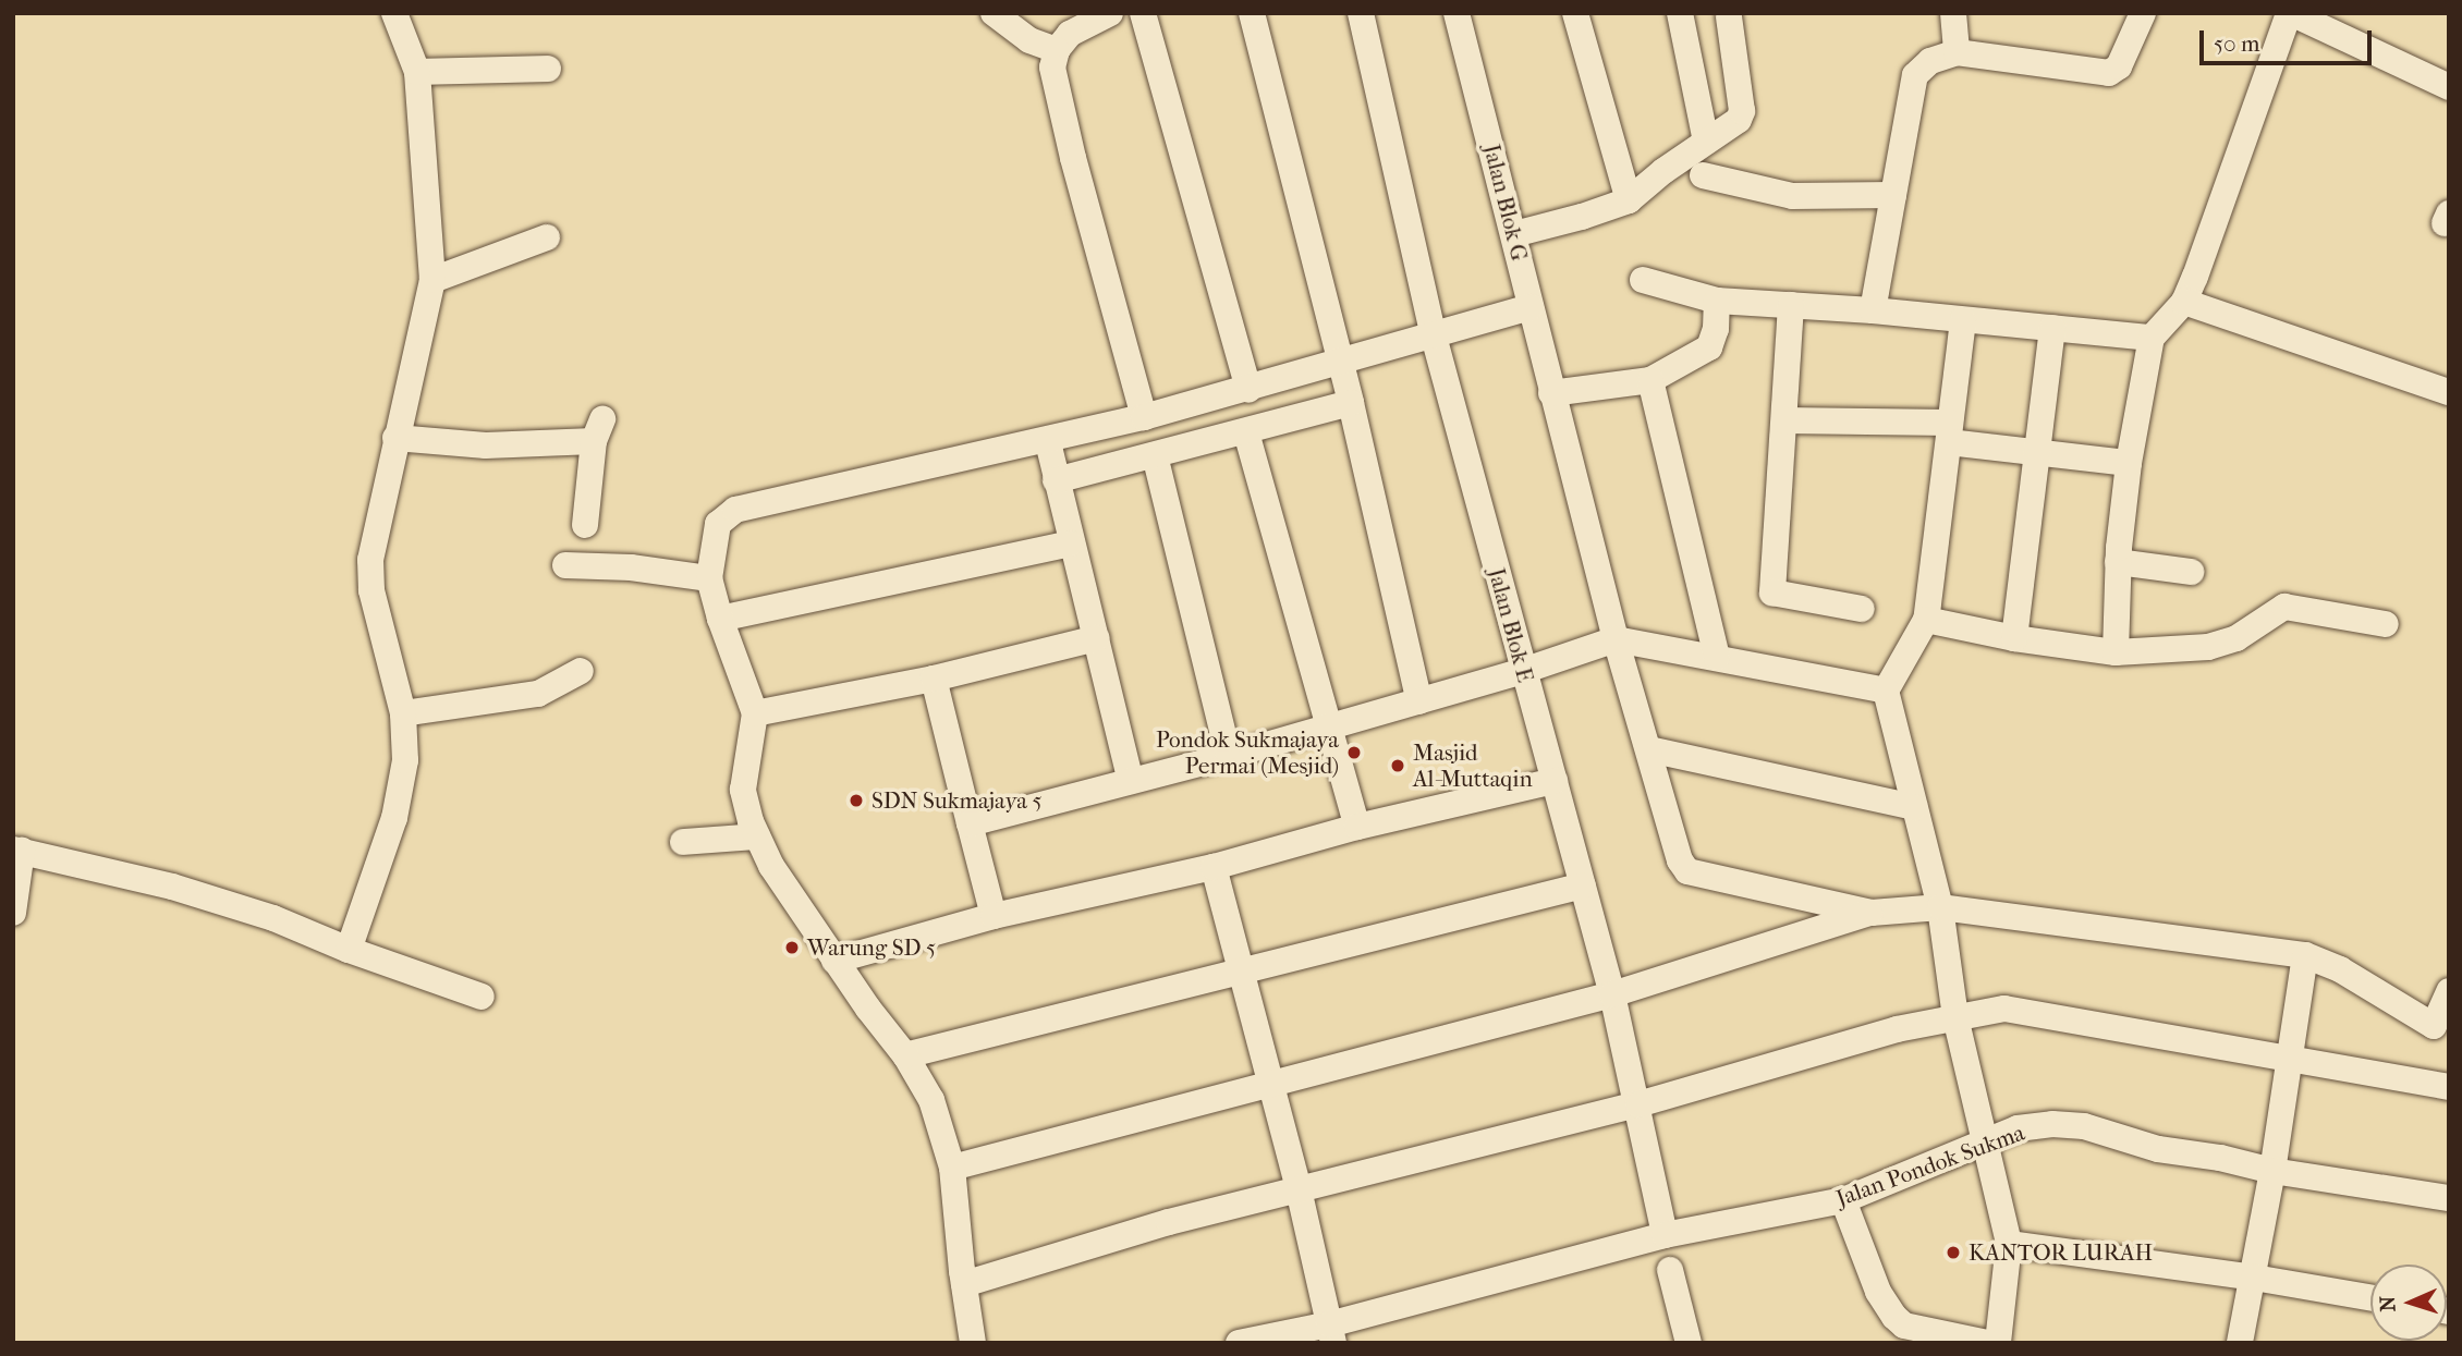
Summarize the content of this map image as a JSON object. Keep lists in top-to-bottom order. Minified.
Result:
{"streets":{"street":["Jalan Blok G","Jalan Blok E","Jalan Pondok Sukma"]},"crossings":[["Jalan Blok E","Jalan Pondok Sukma"]],"places":["Pondok Sukmajaya Permai (Mesjid)","Masjid Al-Muttaqin","SDN Sukmajaya 5","Warung SD 5","KANTOR LURAH"],"scale_bar":"50 m","north":"left"}
